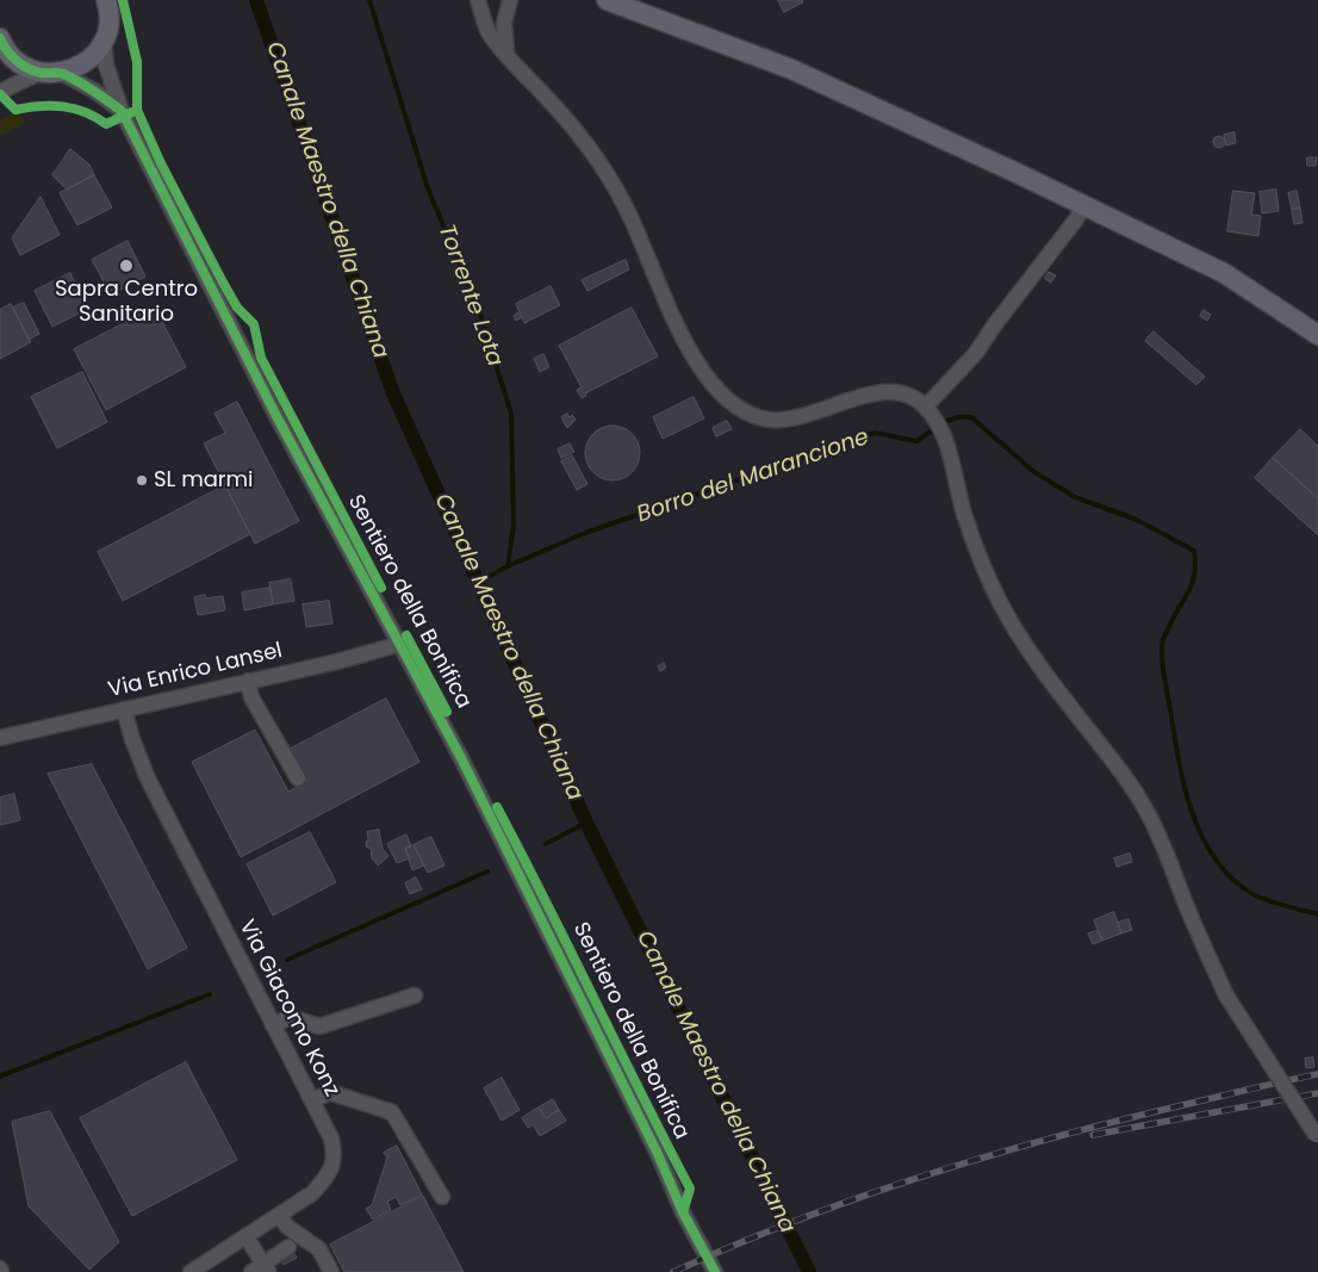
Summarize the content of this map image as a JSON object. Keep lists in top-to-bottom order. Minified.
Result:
{"streets":{"street":["Via Enrico Lansel","Via Giacomo Konz"],"cycle path":["Sentiero della Bonifica"]},"crossings":[["Via Enrico Lansel","Via Giacomo Konz"]],"water":["Canale Maestro della Chiana","Torrente Lota","Borro del Marancione"],"places":["Sapra Centro Sanitario","SL marmi"]}
